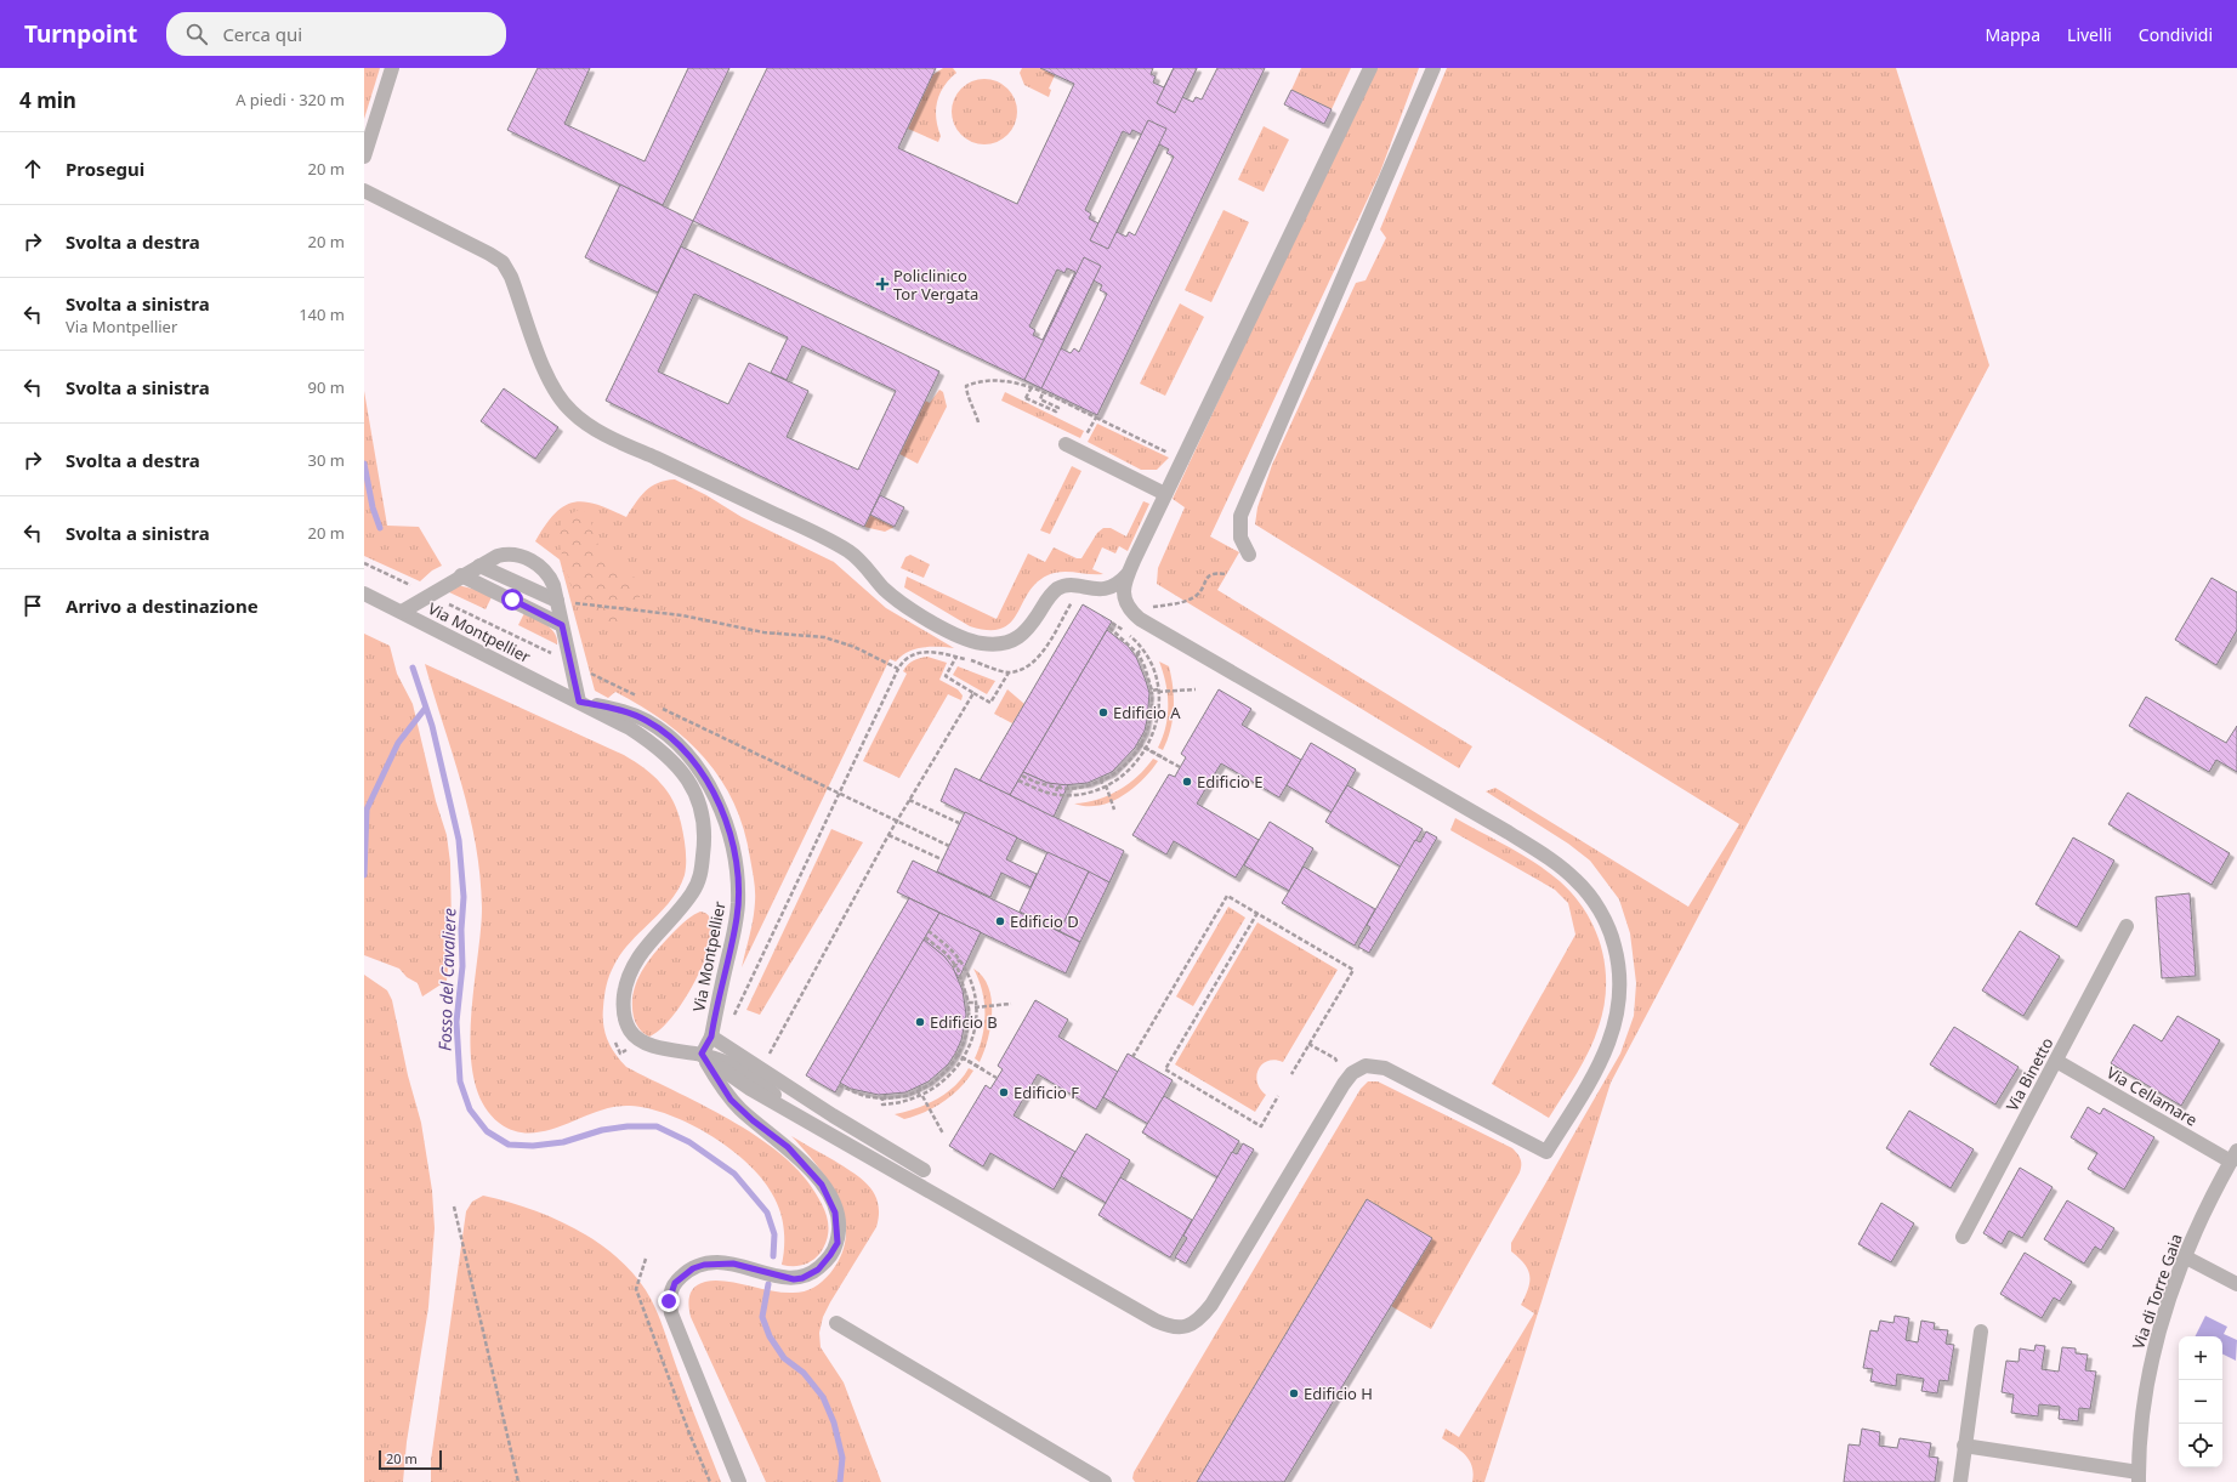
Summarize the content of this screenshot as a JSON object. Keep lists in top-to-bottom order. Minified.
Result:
{"streets":{"street":["Via Montpellier","Via Binetto","Via Cellamare","Via di Torre Gaia"]},"crossings":[["Via Binetto","Via Cellamare"],["Via Cellamare","Via di Torre Gaia"]],"water":["Fosso del Cavaliere"],"places":{"health":["Policlinico Tor Vergata"],"other":["Edificio A","Edificio E","Edificio D","Edificio B","Edificio F","Edificio H"]},"scale_bar":"20 m","page":{"header":"Turnpoint","search":"Cerca qui","nav":["Mappa","Livelli","Condividi"],"heading":["4 min","A piedi · 320 m"],"list":[["Prosegui","20 m"],["Svolta a destra","20 m"],["Svolta a sinistra","Via Montpellier","140 m"],["Svolta a sinistra","90 m"],["Svolta a destra","30 m"],["Svolta a sinistra","20 m"],"Arrivo a destinazione"],"map_buttons":["+","−"],"scale":"20 m"}}
